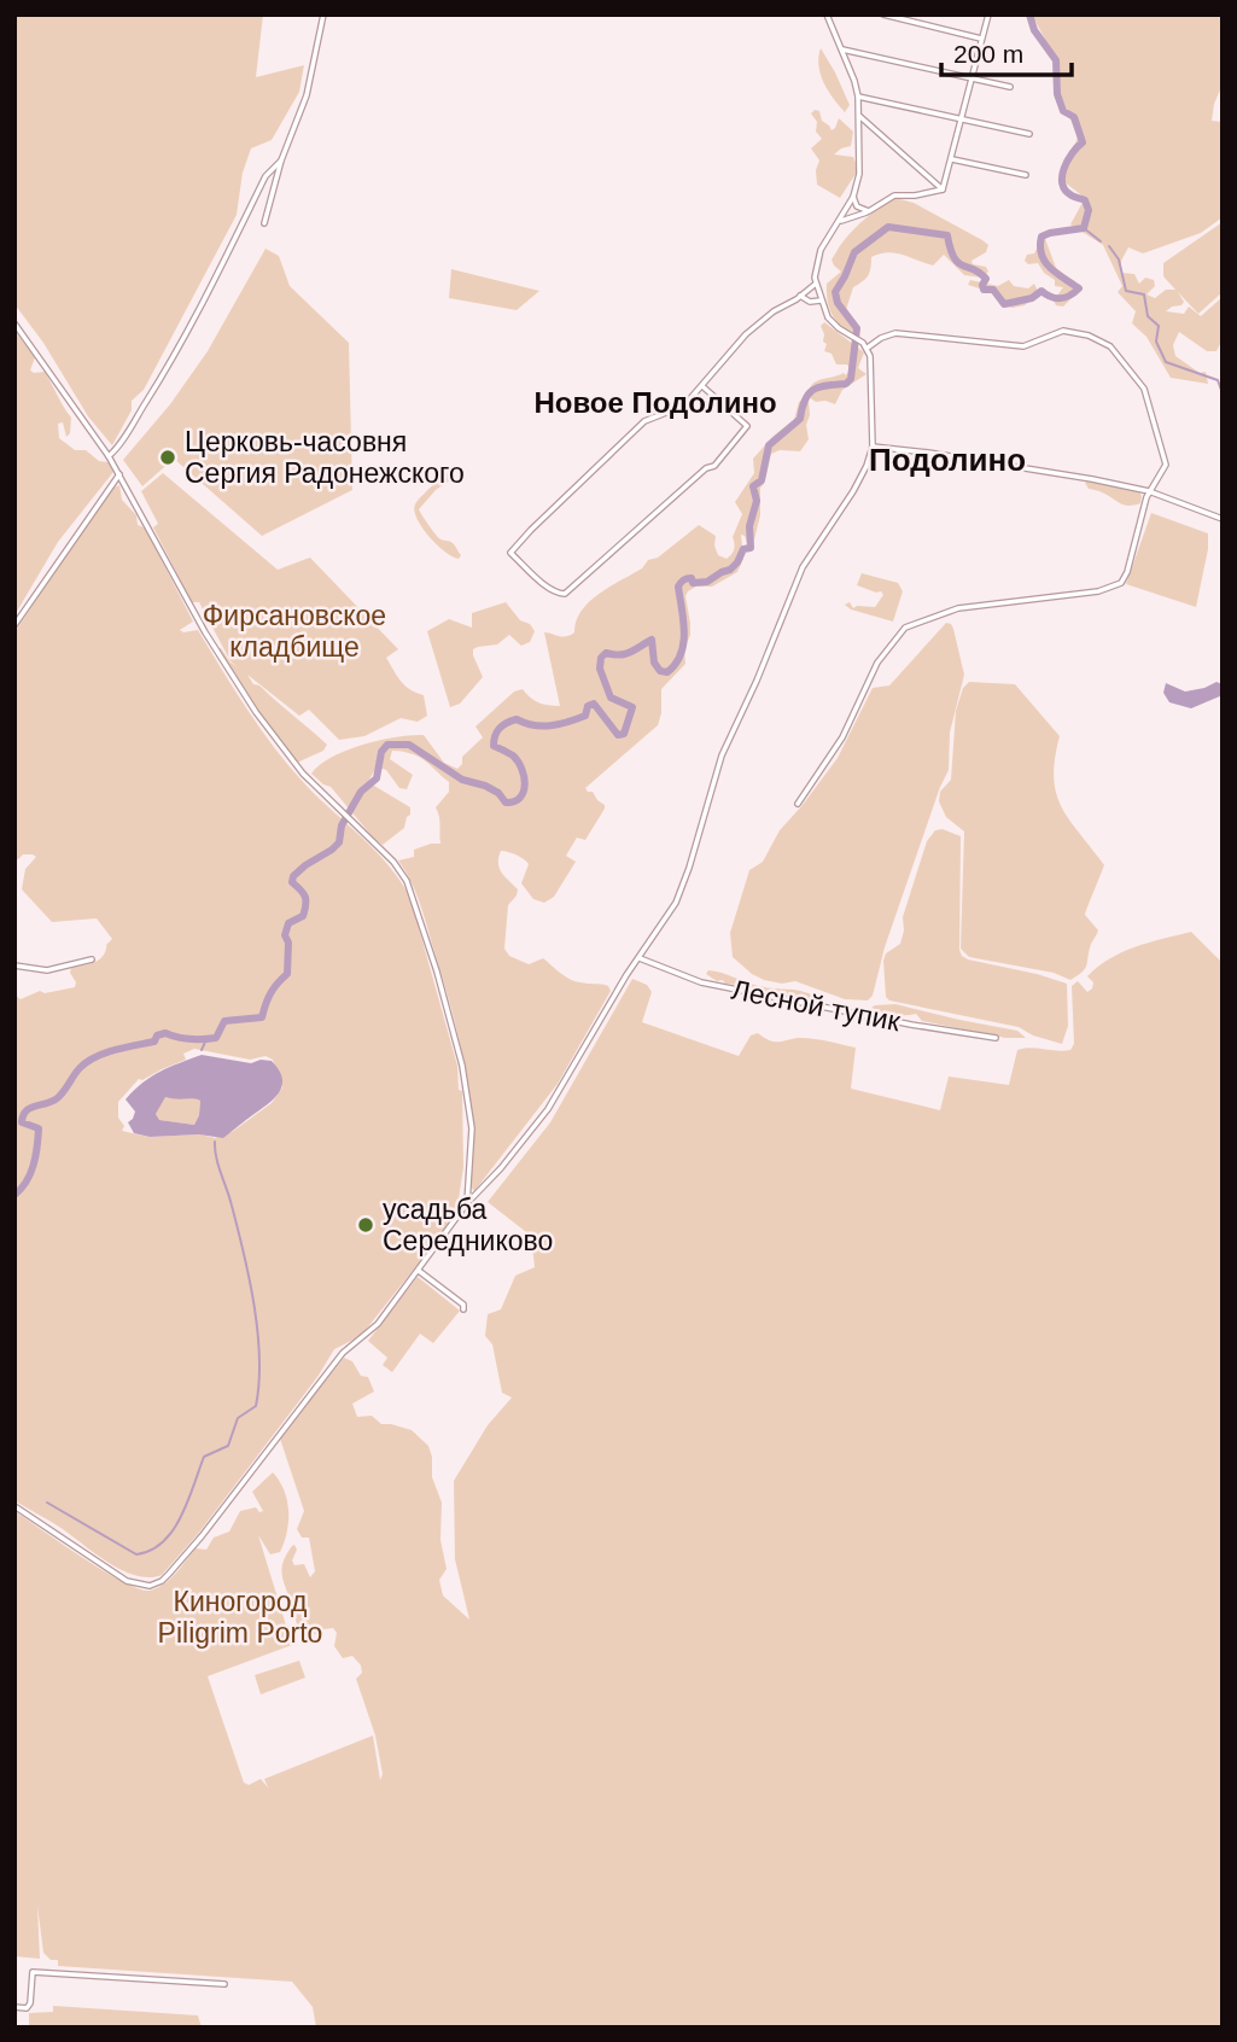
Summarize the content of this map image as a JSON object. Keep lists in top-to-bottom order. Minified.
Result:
{"streets":{"street":["Лесной тупик"]},"districts":["Новое Подолино","Подолино"],"parks":["Фирсановское кладбище","Киногород Piligrim Porto"],"places":["Церковь-часовня Сергия Радонежского","усадьба Середниково"],"scale_bar":"200 m"}
